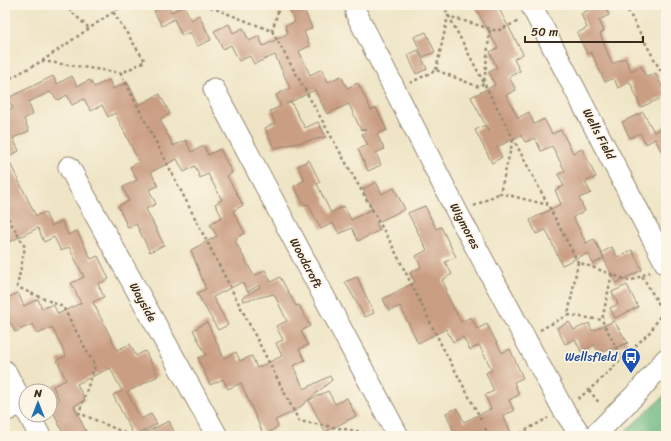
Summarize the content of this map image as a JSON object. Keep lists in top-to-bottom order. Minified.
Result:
{"streets":{"street":["Wells Field","Wigmores","Woodcroft","Wayside"]},"places":{"bus stop":["Wellsfield"]},"scale_bar":"50 m","north":"top"}
